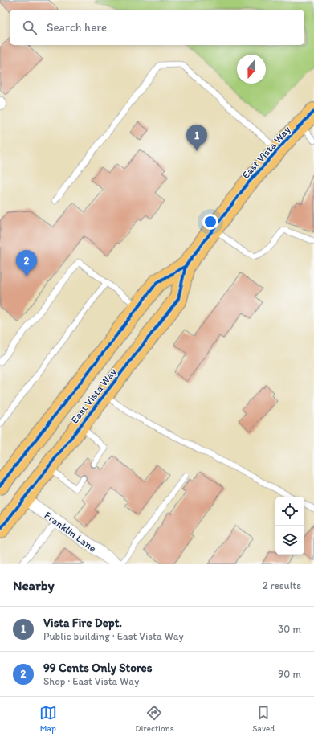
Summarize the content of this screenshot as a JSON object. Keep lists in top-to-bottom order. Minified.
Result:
{"streets":{"main road":["East Vista Way"],"street":["Franklin Lane"]},"crossings":[["East Vista Way","Franklin Lane"]],"north":"bottom","page":{"search":"Search here","pins":["1","2"],"heading":["Nearby","2 results"],"list":[{"mark":"1","name":"Vista Fire Dept.","note":"Public building · East Vista Way","value":"30 m"},{"mark":"2","name":"99 Cents Only Stores","note":"Shop · East Vista Way","value":"90 m"}],"nav":["Map","Directions","Saved"]}}
